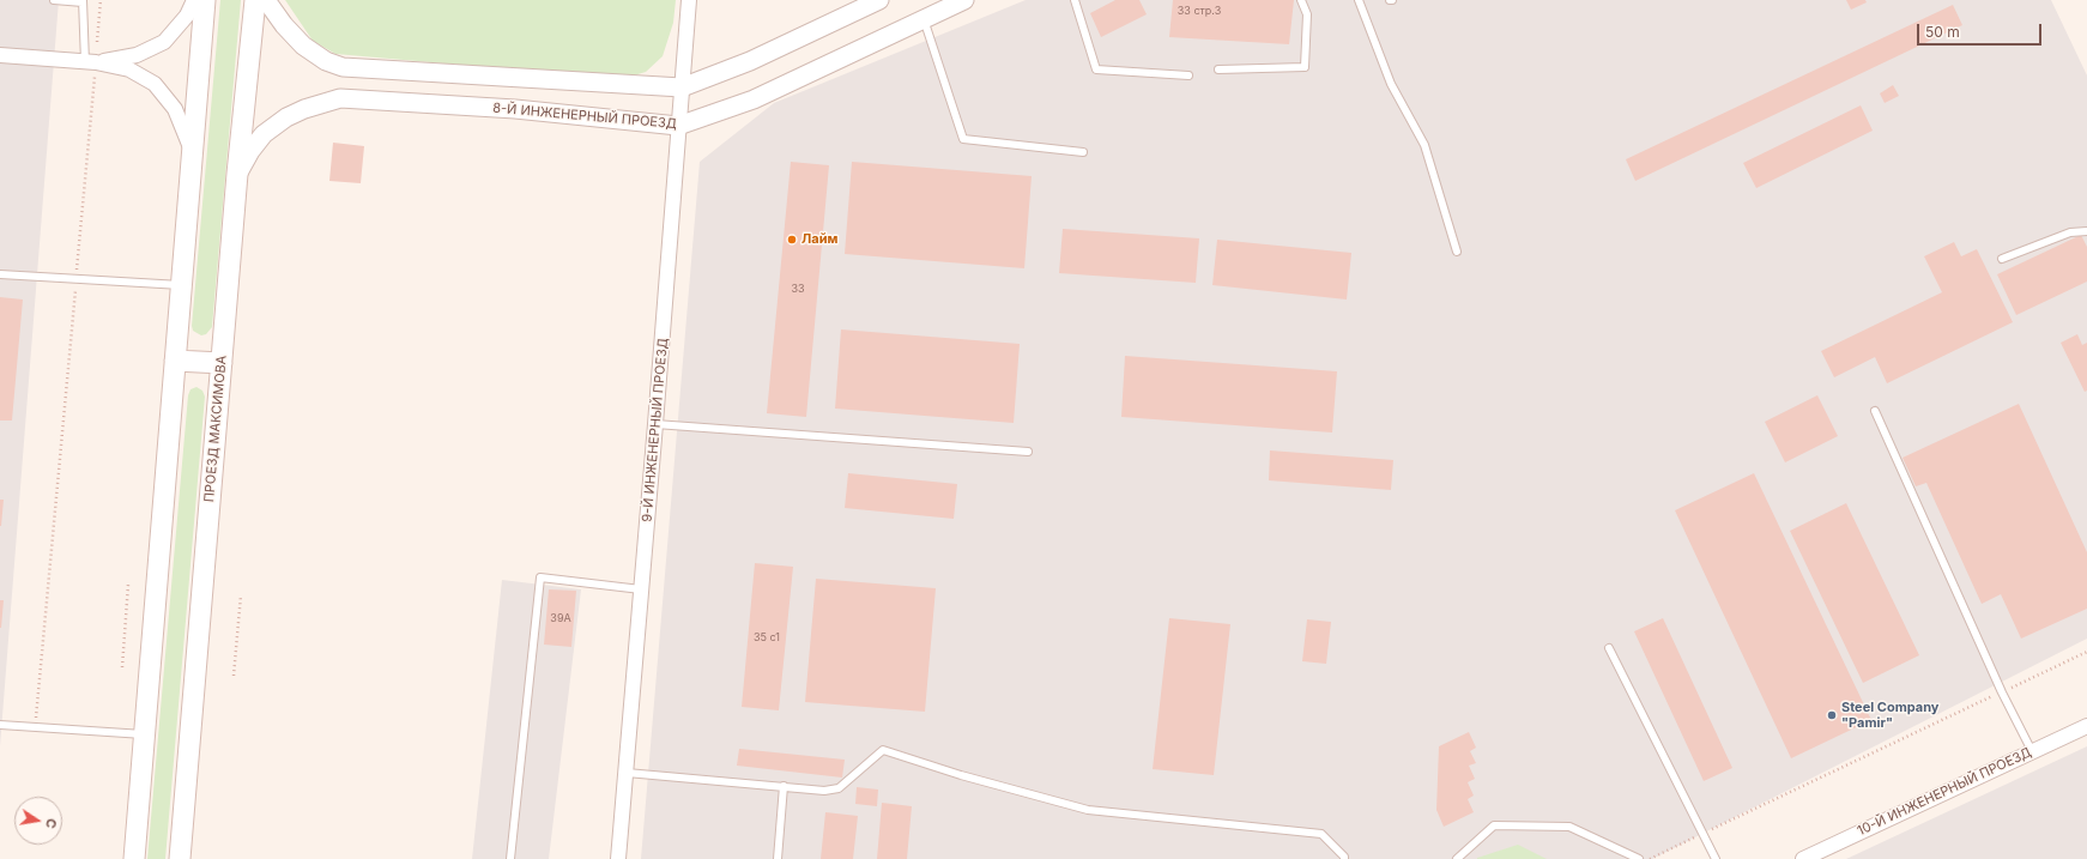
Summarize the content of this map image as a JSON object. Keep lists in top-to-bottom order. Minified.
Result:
{"streets":{"main road":["ПРОЕЗД МАКСИМОВА"],"street":["8-Й ИНЖЕНЕРНЫЙ ПРОЕЗД","9-Й ИНЖЕНЕРНЫЙ ПРОЕЗД","10-Й ИНЖЕНЕРНЫЙ ПРОЕЗД"]},"crossings":[["8-Й ИНЖЕНЕРНЫЙ ПРОЕЗД","ПРОЕЗД МАКСИМОВА"],["8-Й ИНЖЕНЕРНЫЙ ПРОЕЗД","9-Й ИНЖЕНЕРНЫЙ ПРОЕЗД"]],"places":["Лайм","Steel Company \"Pamir\""],"house_numbers":["33 стр.3","33","39А","35 с1"],"scale_bar":"50 m","north":"right"}
